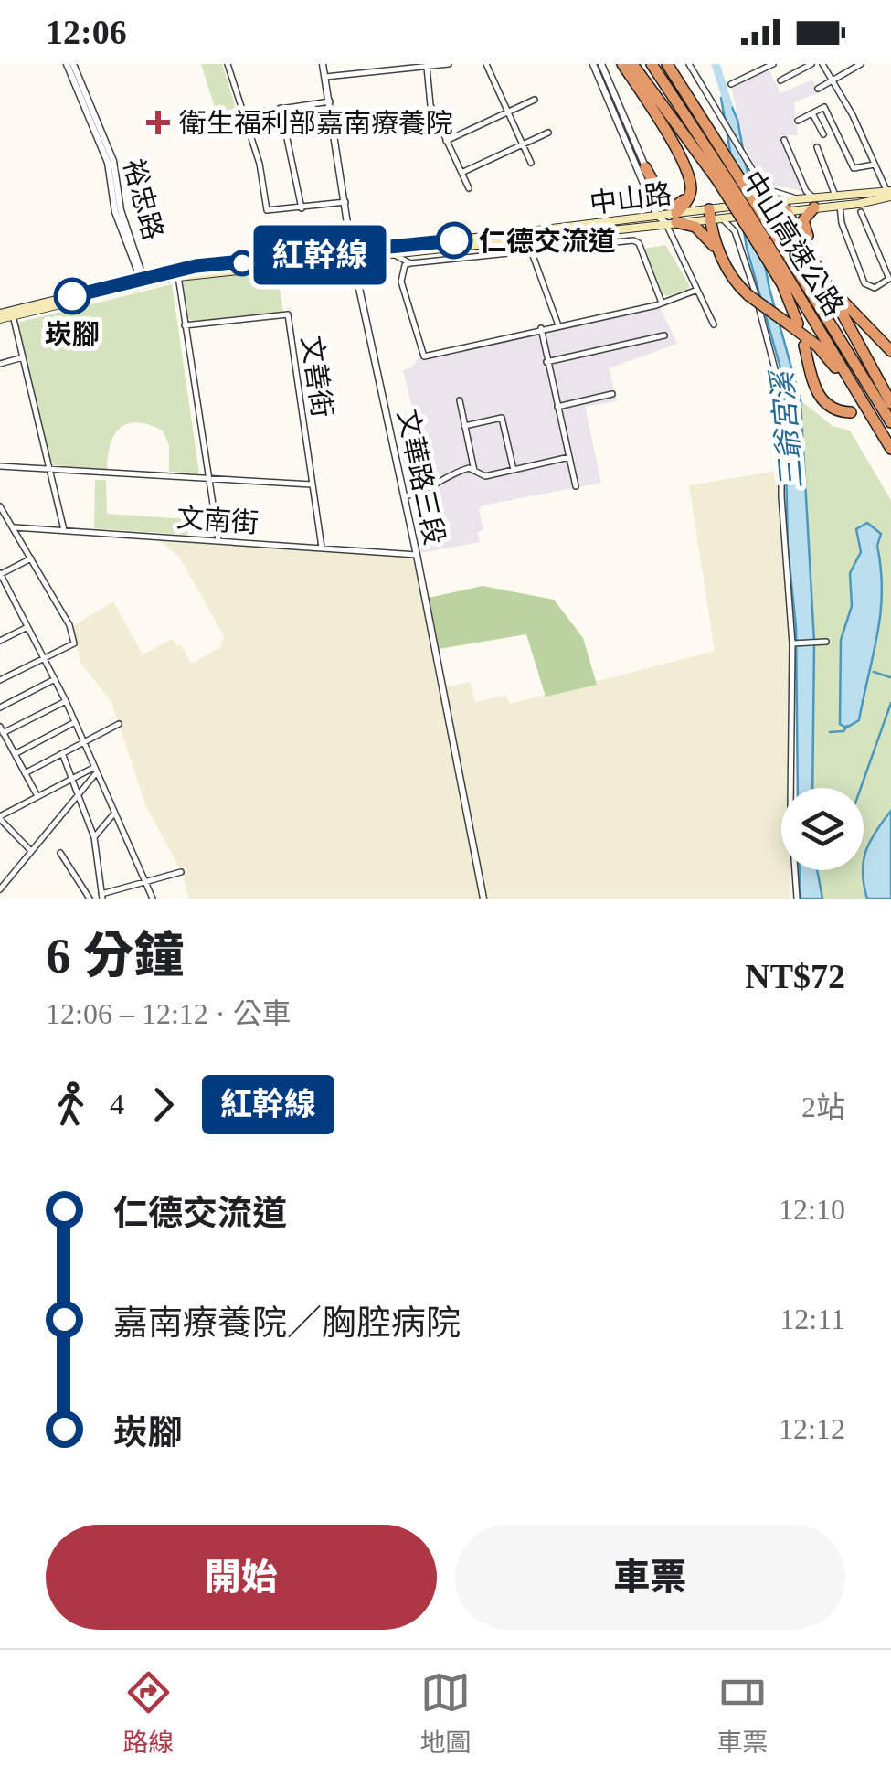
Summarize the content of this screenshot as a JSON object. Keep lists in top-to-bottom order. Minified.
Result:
{"streets":{"highway":["中山高速公路"],"main road":["中山路"],"street":["裕忠路","文善街","文華路三段","文南街"]},"crossings":[["中山路","裕忠路"],["中山路","文華路三段"],["文善街","文南街"],["文華路三段","文南街"]],"water":["三爺宮溪"],"places":{"health":["衛生福利部嘉南療養院"],"other":["仁德交流道","崁腳"]},"lines":["bus line 紅幹線"],"page":{"status":"12:06","on_map":"紅幹線","heading":["6 分鐘","12:06 – 12:12 · 公車","NT$72"],"legs":["4","紅幹線","2站"],"list":[{"name":"仁德交流道","value":"12:10"},{"name":"嘉南療養院／胸腔病院","value":"12:11"},{"name":"崁腳","value":"12:12"}],"buttons":["開始","車票"],"tabs":["路線","地圖","車票"]}}
